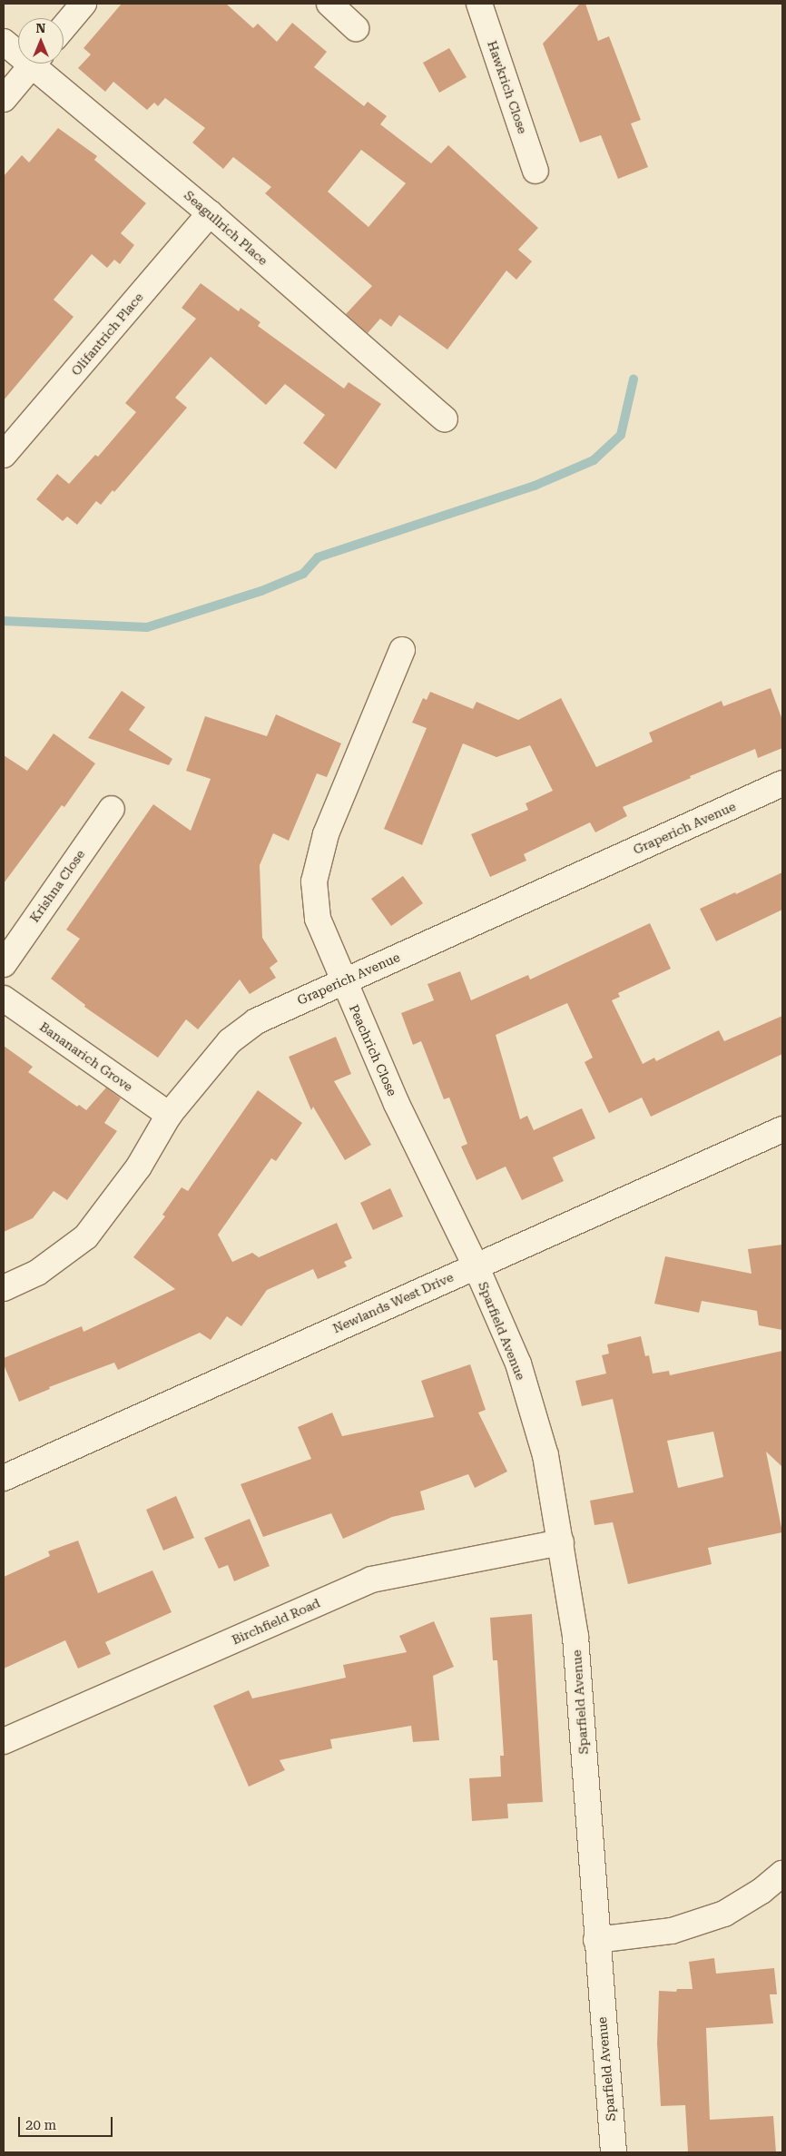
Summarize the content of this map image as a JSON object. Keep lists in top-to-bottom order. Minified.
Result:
{"streets":{"street":["Hawkrich Close","Seagullrich Place","Olifantrich Place","Graperich Avenue","Krishna Close","Peachrich Close","Bananarich Grove","Newlands West Drive","Sparfield Avenue","Birchfield Road"]},"crossings":[["Seagullrich Place","Olifantrich Place"],["Graperich Avenue","Peachrich Close"],["Graperich Avenue","Bananarich Grove"],["Peachrich Close","Newlands West Drive"],["Peachrich Close","Sparfield Avenue"],["Newlands West Drive","Sparfield Avenue"],["Sparfield Avenue","Birchfield Road"]],"scale_bar":"20 m","north":"top"}
